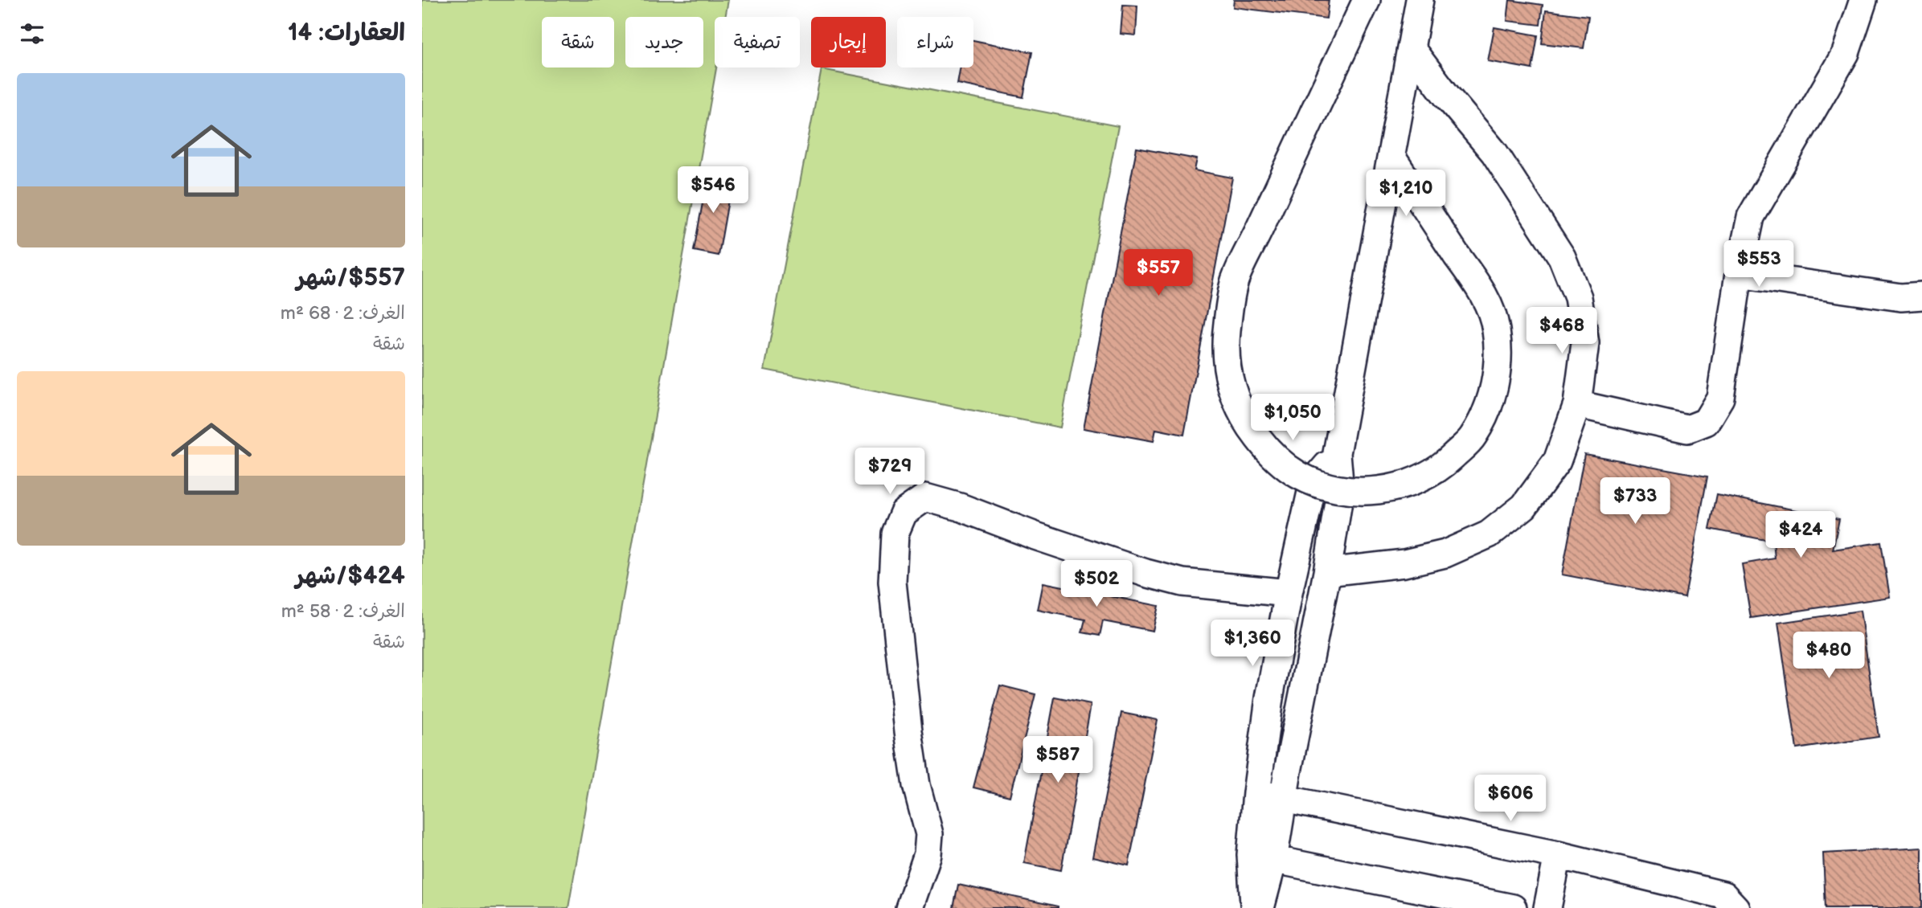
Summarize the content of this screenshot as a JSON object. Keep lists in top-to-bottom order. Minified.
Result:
{"page":{"heading":"العقارات: 14","chip":["شراء","إيجار","تصفية","جديد","شقة"],"list":[{"name":"$557/شهر","note":"الغرف: 2 · 68 m² · شقة"},{"name":"$424/شهر","note":"الغرف: 2 · 58 m² · شقة"}],"price":["$546","$1,210","$553","$557","$468","$1,050","$729","$733","$424","$502","$1,360","$480","$587","$606"]}}
